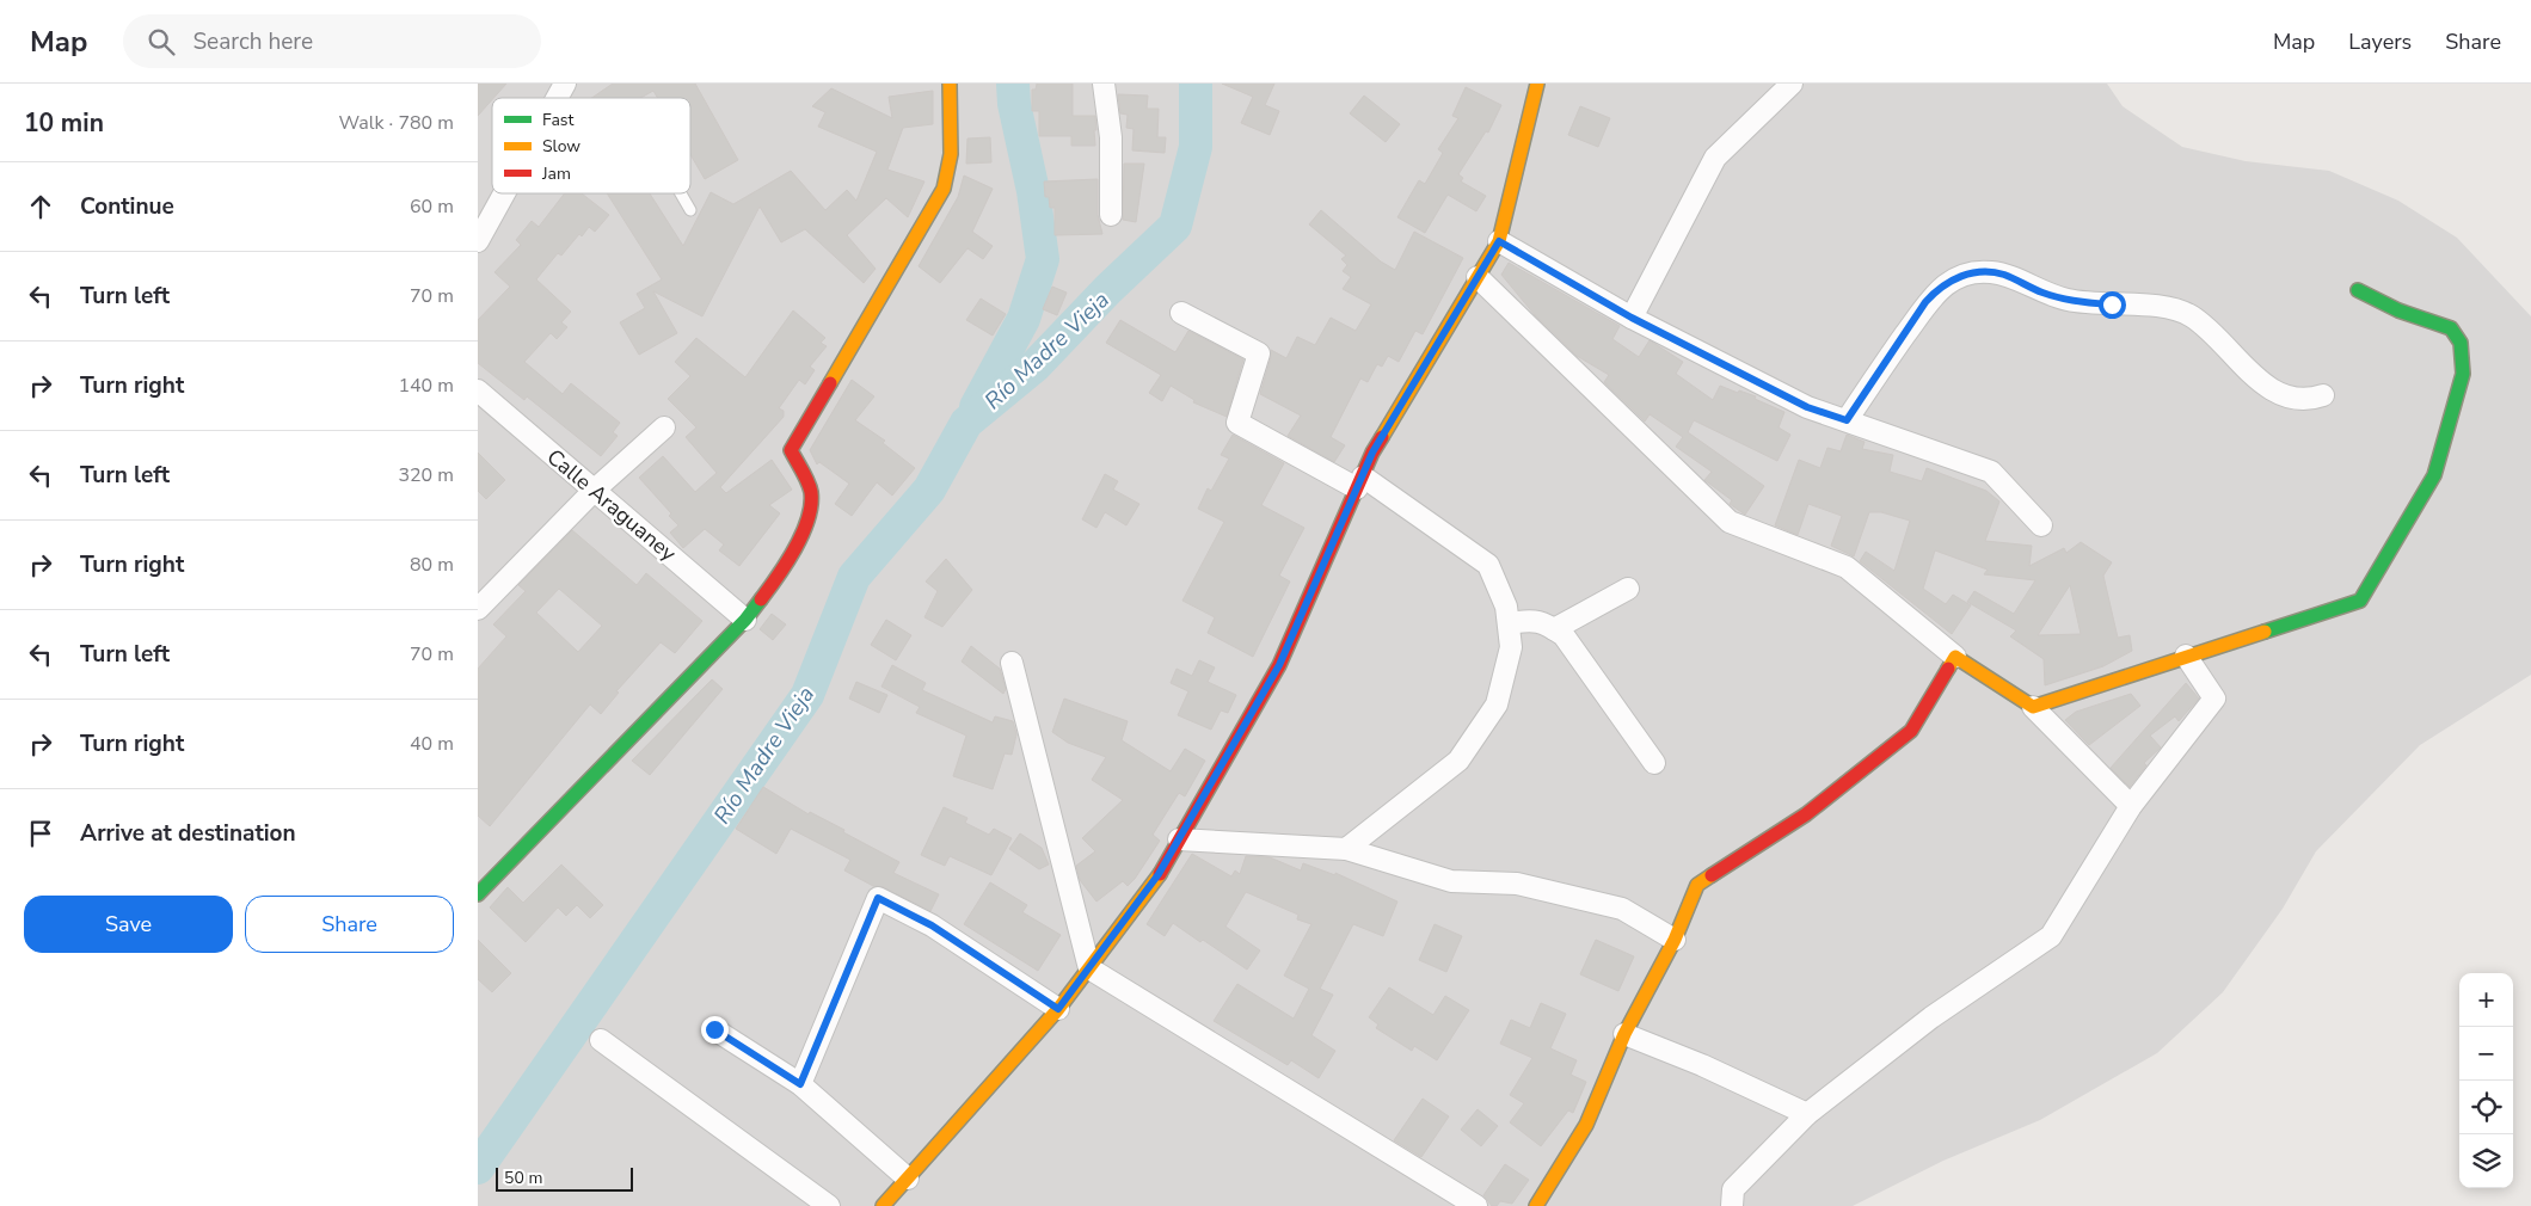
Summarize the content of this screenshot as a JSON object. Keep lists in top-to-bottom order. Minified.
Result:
{"streets":{"street":["Calle Araguaney"]},"water":["Río Madre Vieja"],"legend":["Fast","Slow","Jam"],"scale_bar":"50 m","page":{"header":"Map","search":"Search here","nav":["Map","Layers","Share"],"heading":["10 min","Walk · 780 m"],"list":[["Continue","60 m"],["Turn left","70 m"],["Turn right","140 m"],["Turn left","320 m"],["Turn right","80 m"],["Turn left","70 m"],["Turn right","40 m"],"Arrive at destination"],"buttons":["Save","Share"],"map_buttons":["+","−"],"scale":"50 m"}}
